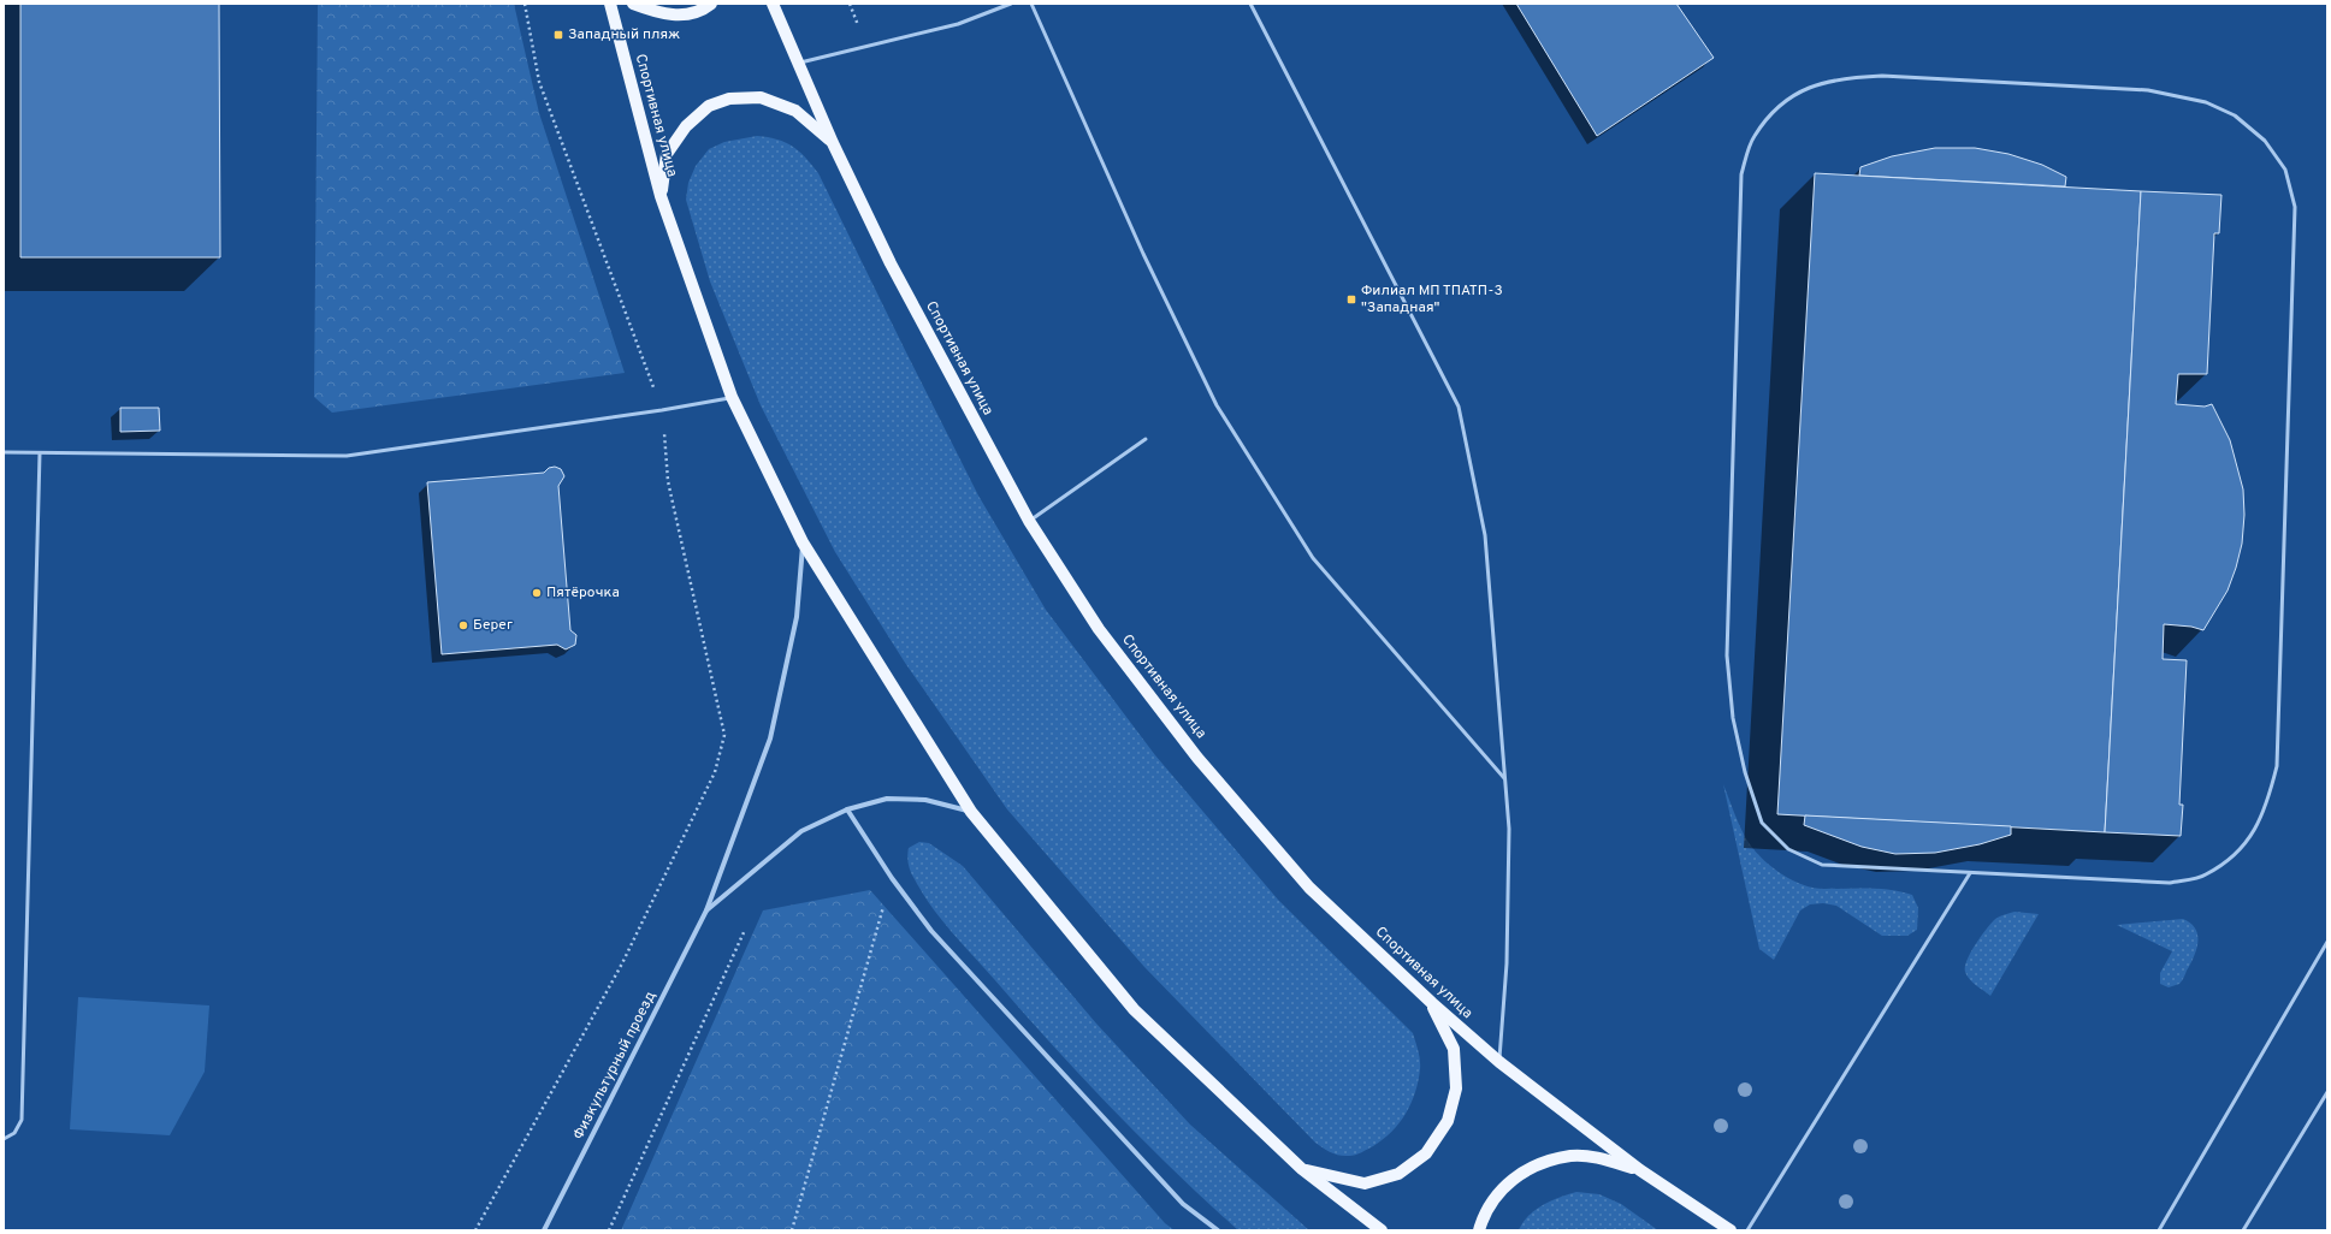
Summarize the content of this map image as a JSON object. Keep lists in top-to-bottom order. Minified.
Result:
{"streets":{"main road":["Спортивная улица"],"street":["Физкультурный проезд"]},"crossings":[["Спортивная улица","Физкультурный проезд"]],"places":{"transit":["Западный пляж","Филиал МП ТПАТП-3 \"Западная\""],"other":["Пятёрочка","Берег"]}}
